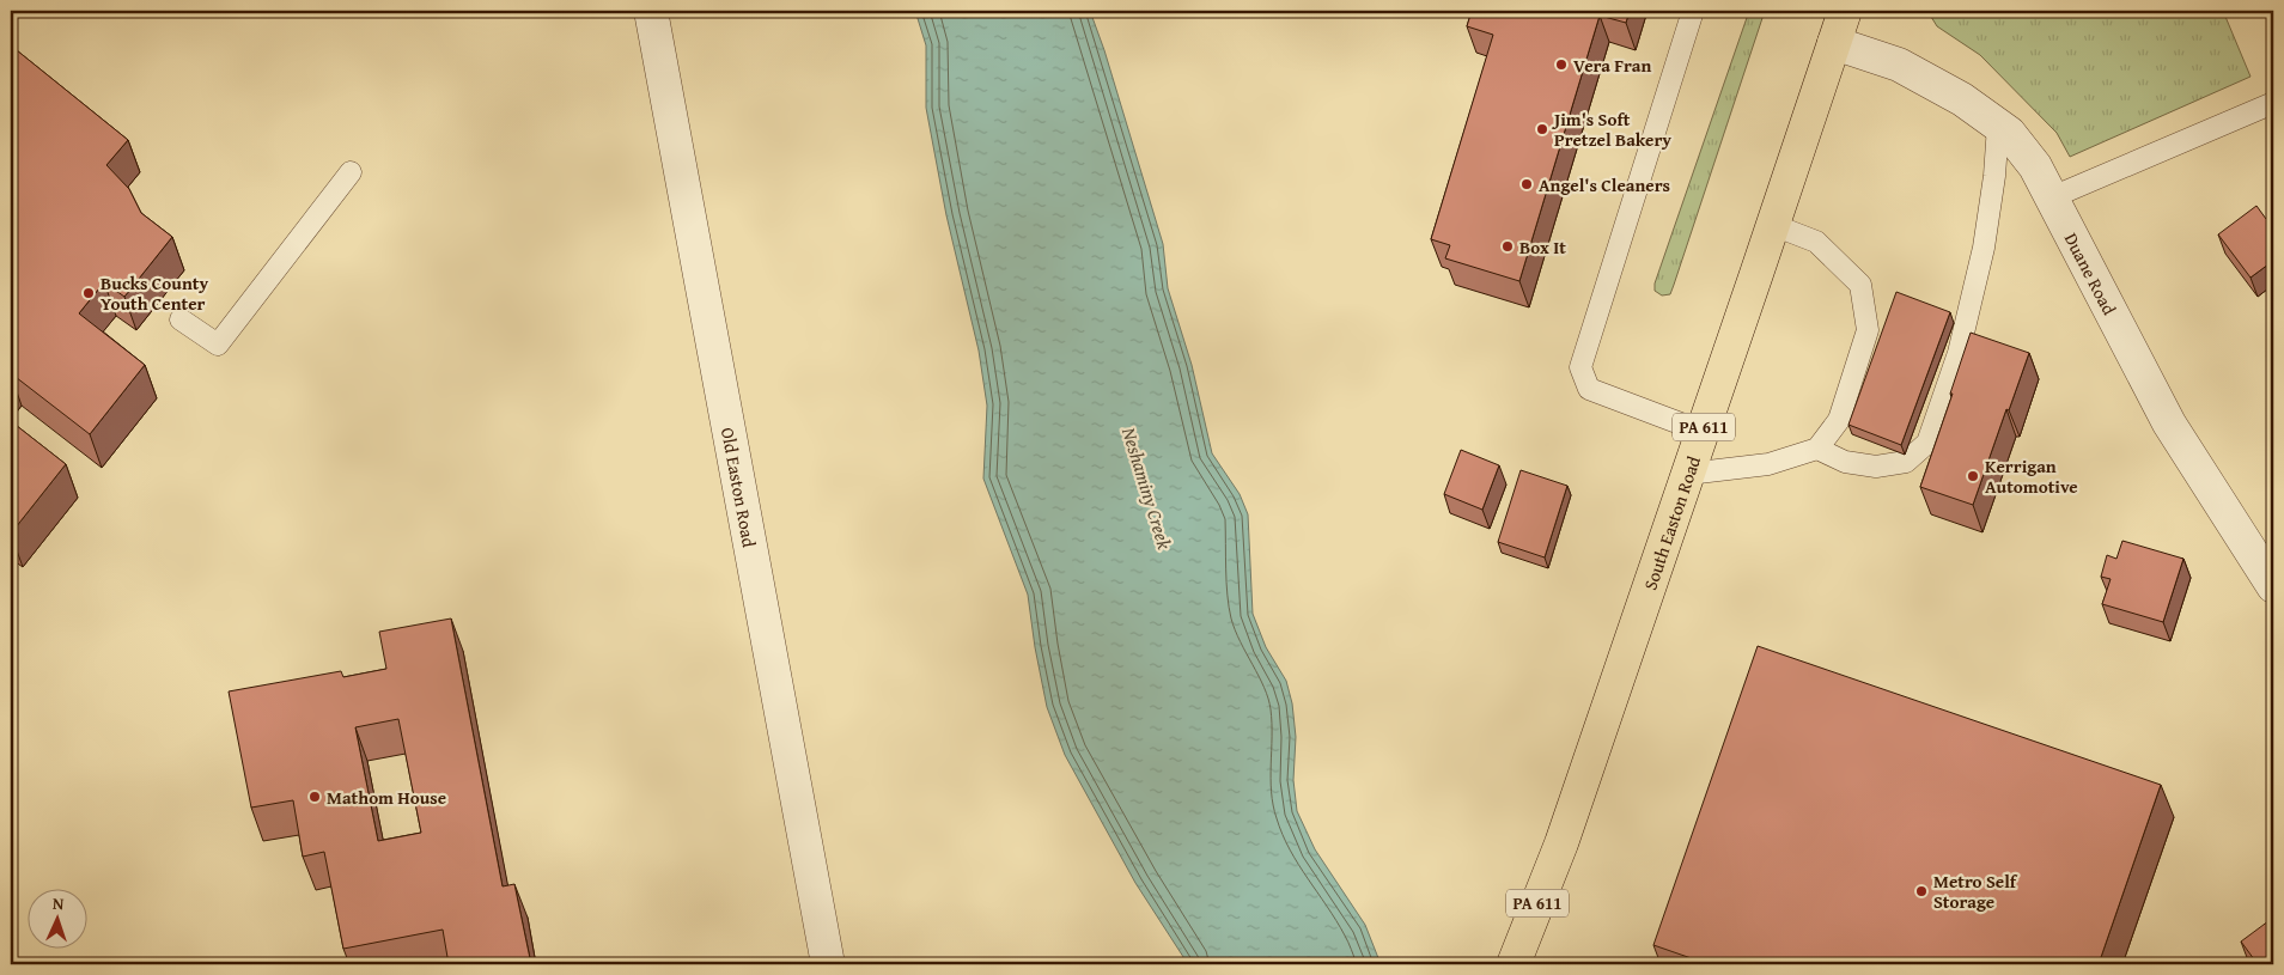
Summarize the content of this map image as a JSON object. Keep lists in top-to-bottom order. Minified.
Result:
{"streets":{"highway":["PA 611","South Easton Road"],"street":["Duane Road","Old Easton Road"]},"crossings":[["Duane Road","South Easton Road"]],"water":["Neshaminy Creek"],"places":["Vera Fran","Jim's Soft Pretzel Bakery","Angel's Cleaners","Box It","Bucks County Youth Center","Kerrigan Automotive","Mathom House","Metro Self Storage"],"north":"top"}
